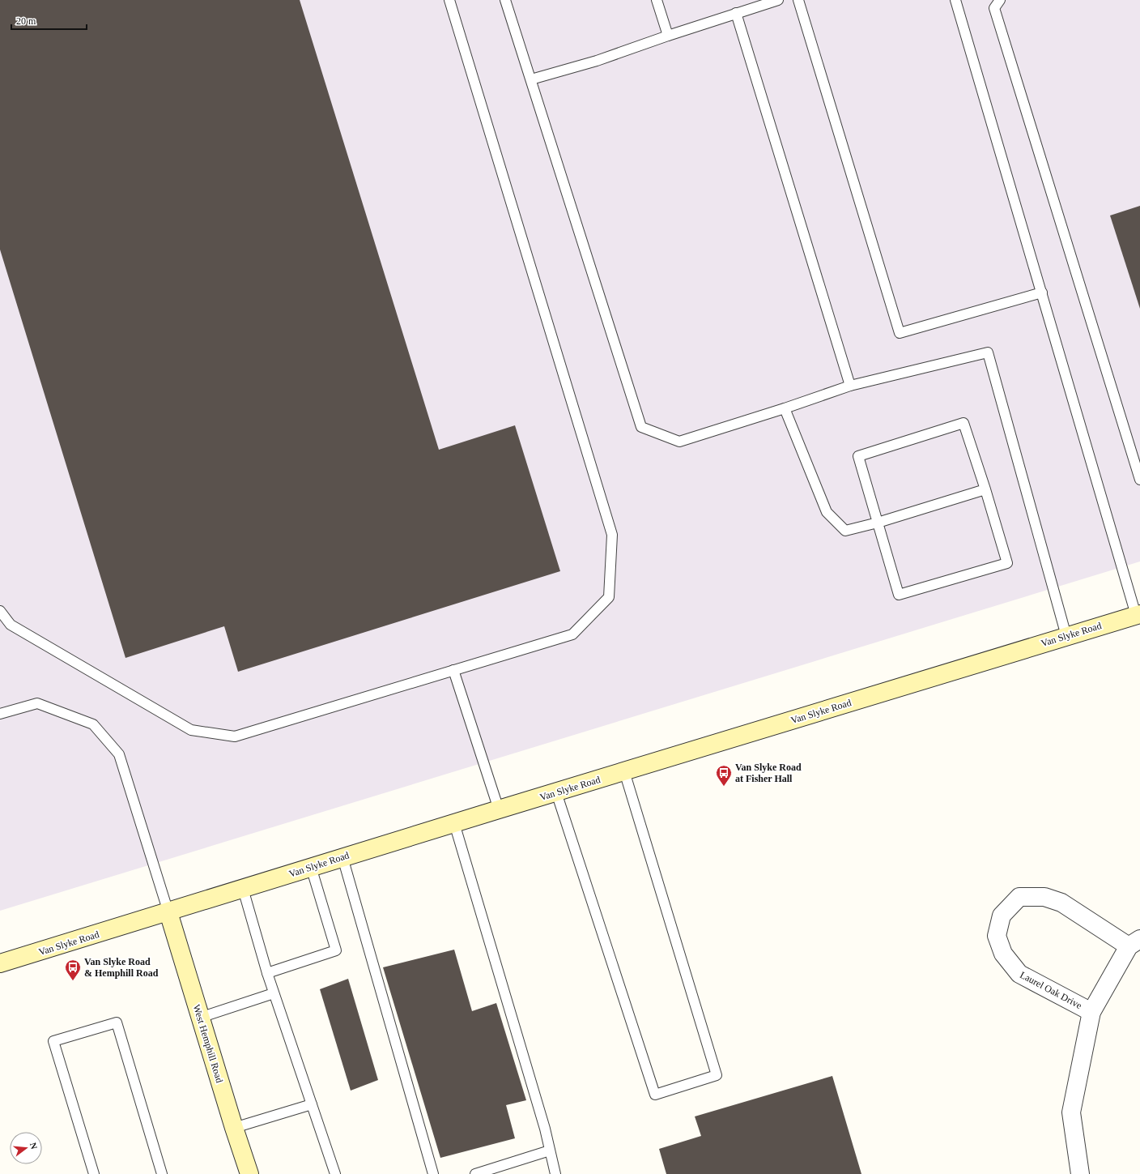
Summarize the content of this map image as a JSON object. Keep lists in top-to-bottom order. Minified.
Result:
{"streets":{"street":["Van Slyke Road","Laurel Oak Drive","West Hemphill Road"]},"crossings":[["Van Slyke Road","West Hemphill Road"]],"places":{"bus stop":["Van Slyke Road at Fisher Hall","Van Slyke Road & Hemphill Road"]},"scale_bar":"20 m","north":"right"}
